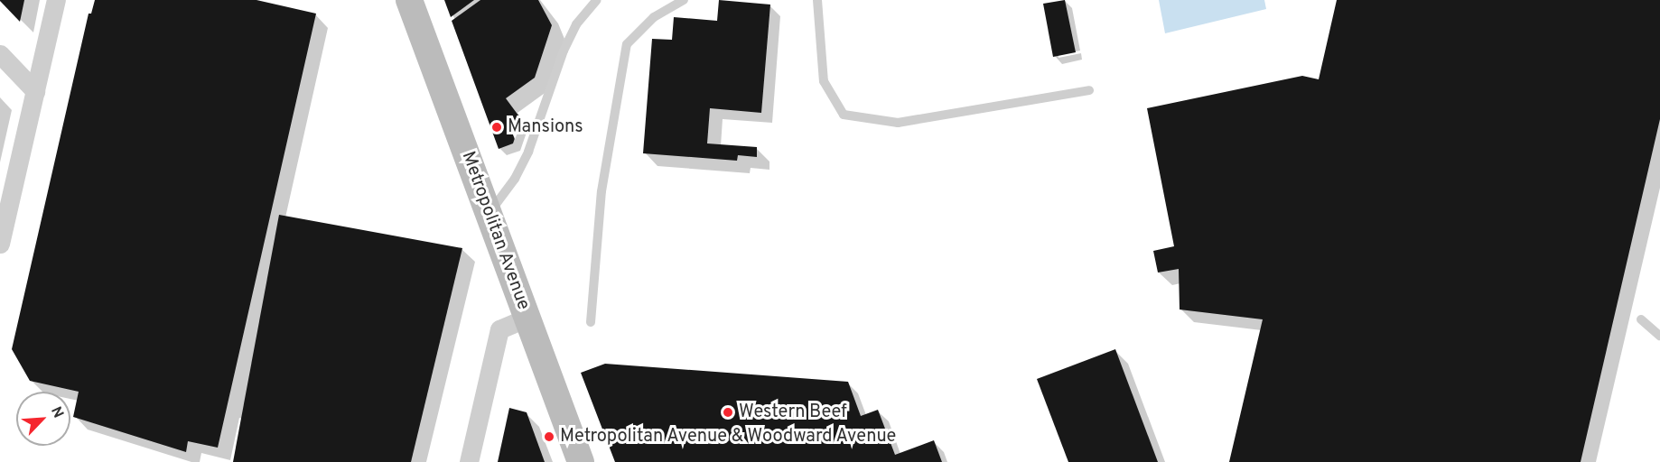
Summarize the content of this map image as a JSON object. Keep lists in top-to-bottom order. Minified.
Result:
{"streets":{"main road":["Metropolitan Avenue"]},"places":["Mansions","Western Beef","Metropolitan Avenue & Woodward Avenue"],"north":"top right"}
